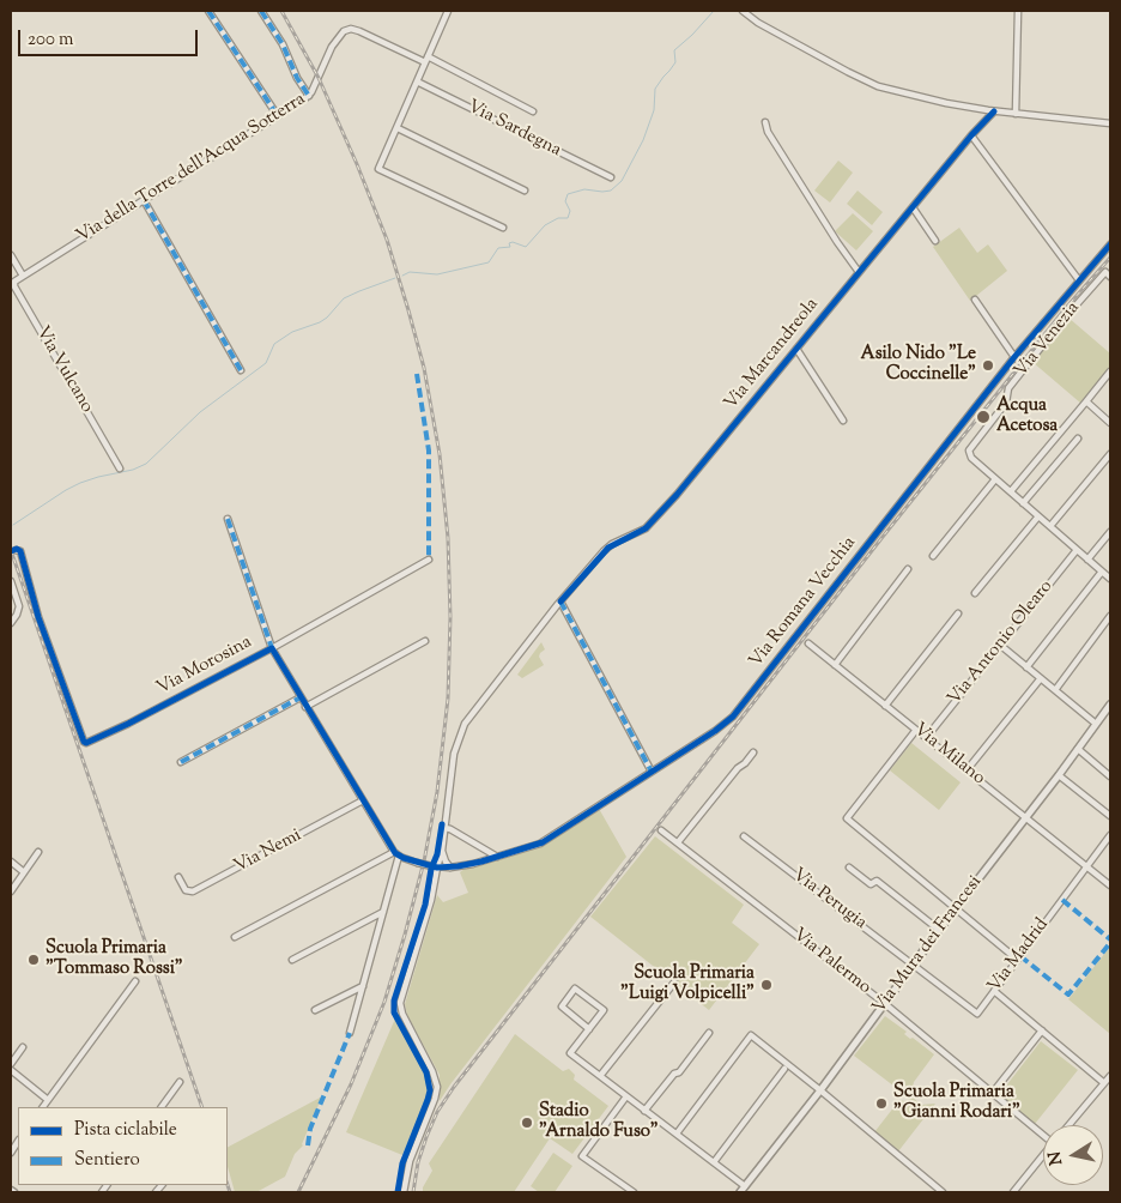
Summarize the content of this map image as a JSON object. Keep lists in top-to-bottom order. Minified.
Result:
{"streets":{"street":["Via Sardegna","Via della Torre dell'Acqua Sotterra","Via Venezia","Via Marcandreola","Via Vulcano","Via Romana Vecchia","Via Antonio Olearo","Via Morosina","Via Milano","Via Nemi","Via Perugia","Via Mura dei Francesi","Via Madrid","Via Palermo"]},"crossings":[["Via della Torre dell'Acqua Sotterra","Via Vulcano"],["Via Venezia","Via Antonio Olearo"],["Via Marcandreola","Via Romana Vecchia"],["Via Antonio Olearo","Via Milano"],["Via Morosina","Via Nemi"],["Via Milano","Via Mura dei Francesi"],["Via Milano","Via Madrid"],["Via Perugia","Via Mura dei Francesi"],["Via Perugia","Via Madrid"],["Via Mura dei Francesi","Via Madrid"],["Via Mura dei Francesi","Via Palermo"]],"places":["Asilo Nido \"Le Coccinelle\"","Acqua Acetosa","Scuola Primaria \"Tommaso Rossi\"","Scuola Primaria \"Luigi Volpicelli\"","Scuola Primaria \"Gianni Rodari\"","Stadio \"Arnaldo Fuso\""],"legend":["Pista ciclabile","Sentiero"],"scale_bar":"200 m","north":"left"}
